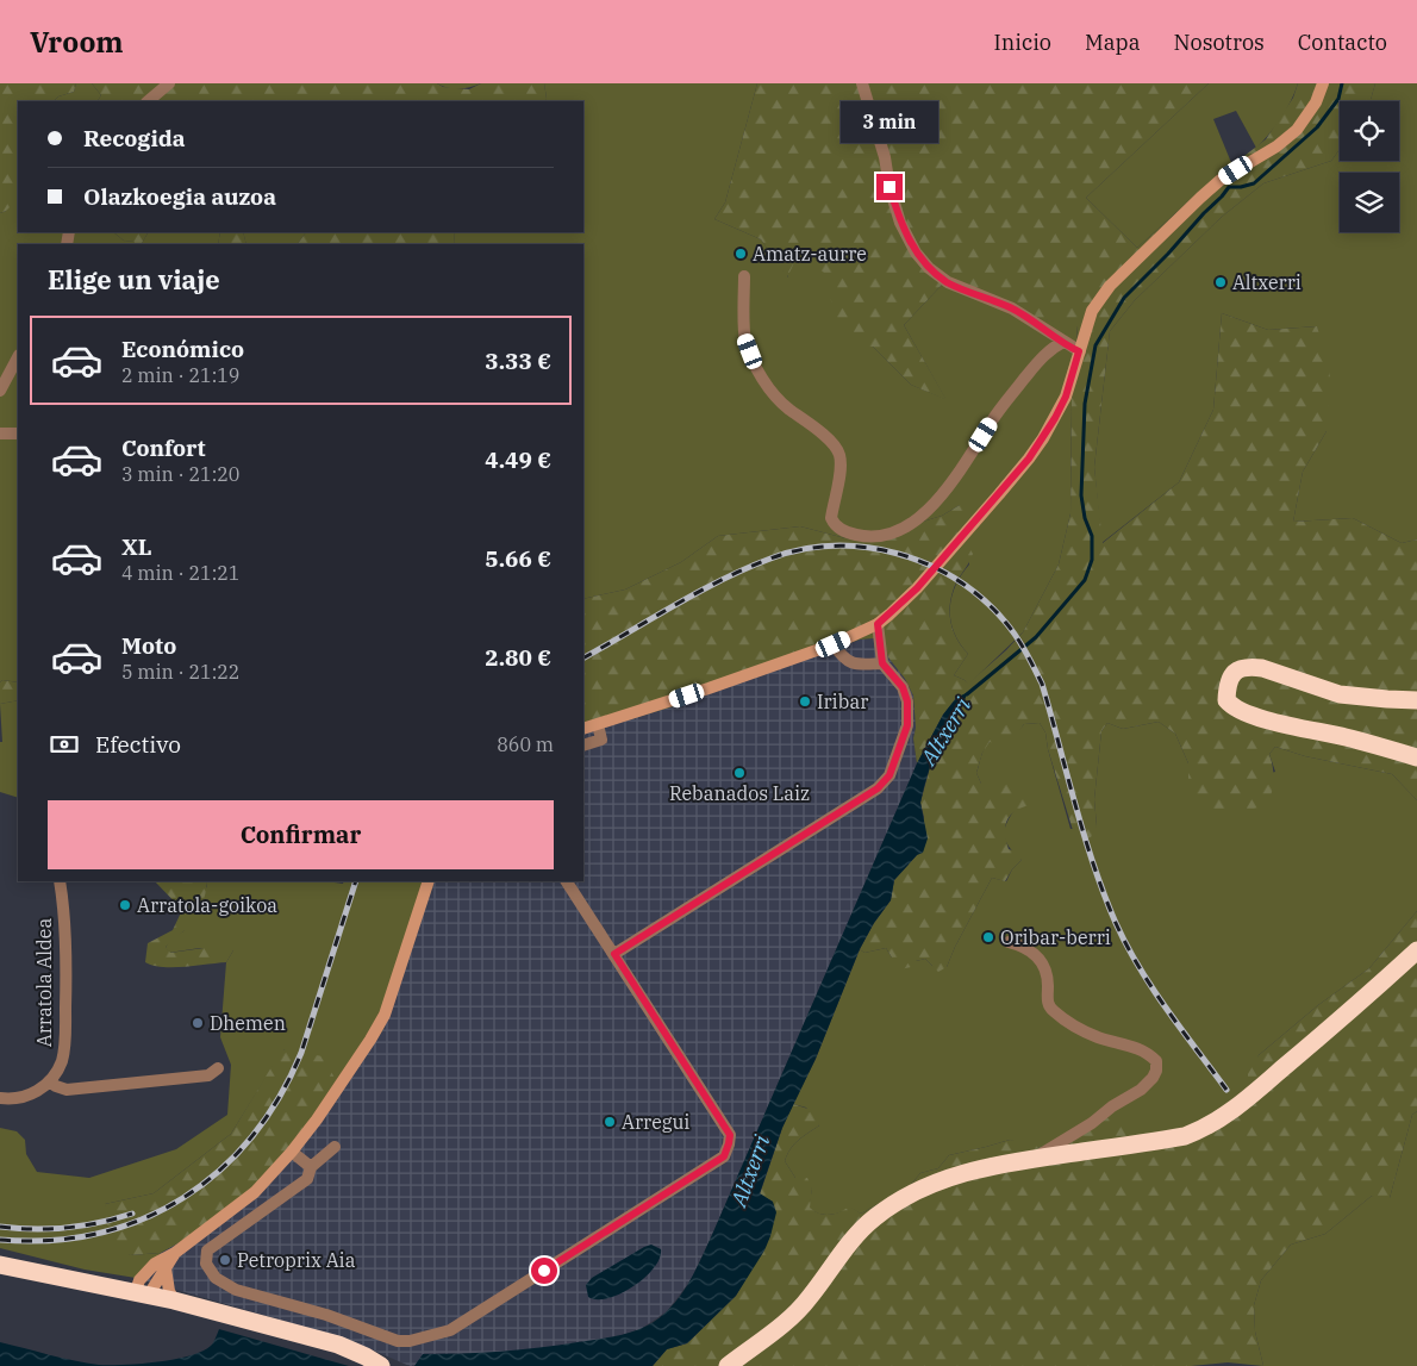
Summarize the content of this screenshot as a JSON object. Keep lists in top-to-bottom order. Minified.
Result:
{"streets":{"street":["Arratola Aldea"]},"water":["Altxerri"],"places":["Amatz-aurre","Altxerri","Iribar","Rebanados Laiz","Arratola-goikoa","Oribar-berri","Dhemen","Arregui","Petroprix Aia"],"page":{"header":"Vroom","nav":["Inicio","Mapa","Nosotros","Contacto"],"bubble":"3 min","banner":["Recogida","Olazkoegia auzoa"],"heading":"Elige un viaje","list":[{"name":"Económico","note":"2 min · 21:19","value":"3.33 €"},{"name":"Confort","note":"3 min · 21:20","value":"4.49 €"},{"name":"XL","note":"4 min · 21:21","value":"5.66 €"},{"name":"Moto","note":"5 min · 21:22","value":"2.80 €"}],"pay":["Efectivo","860 m"],"buttons":"Confirmar"}}
